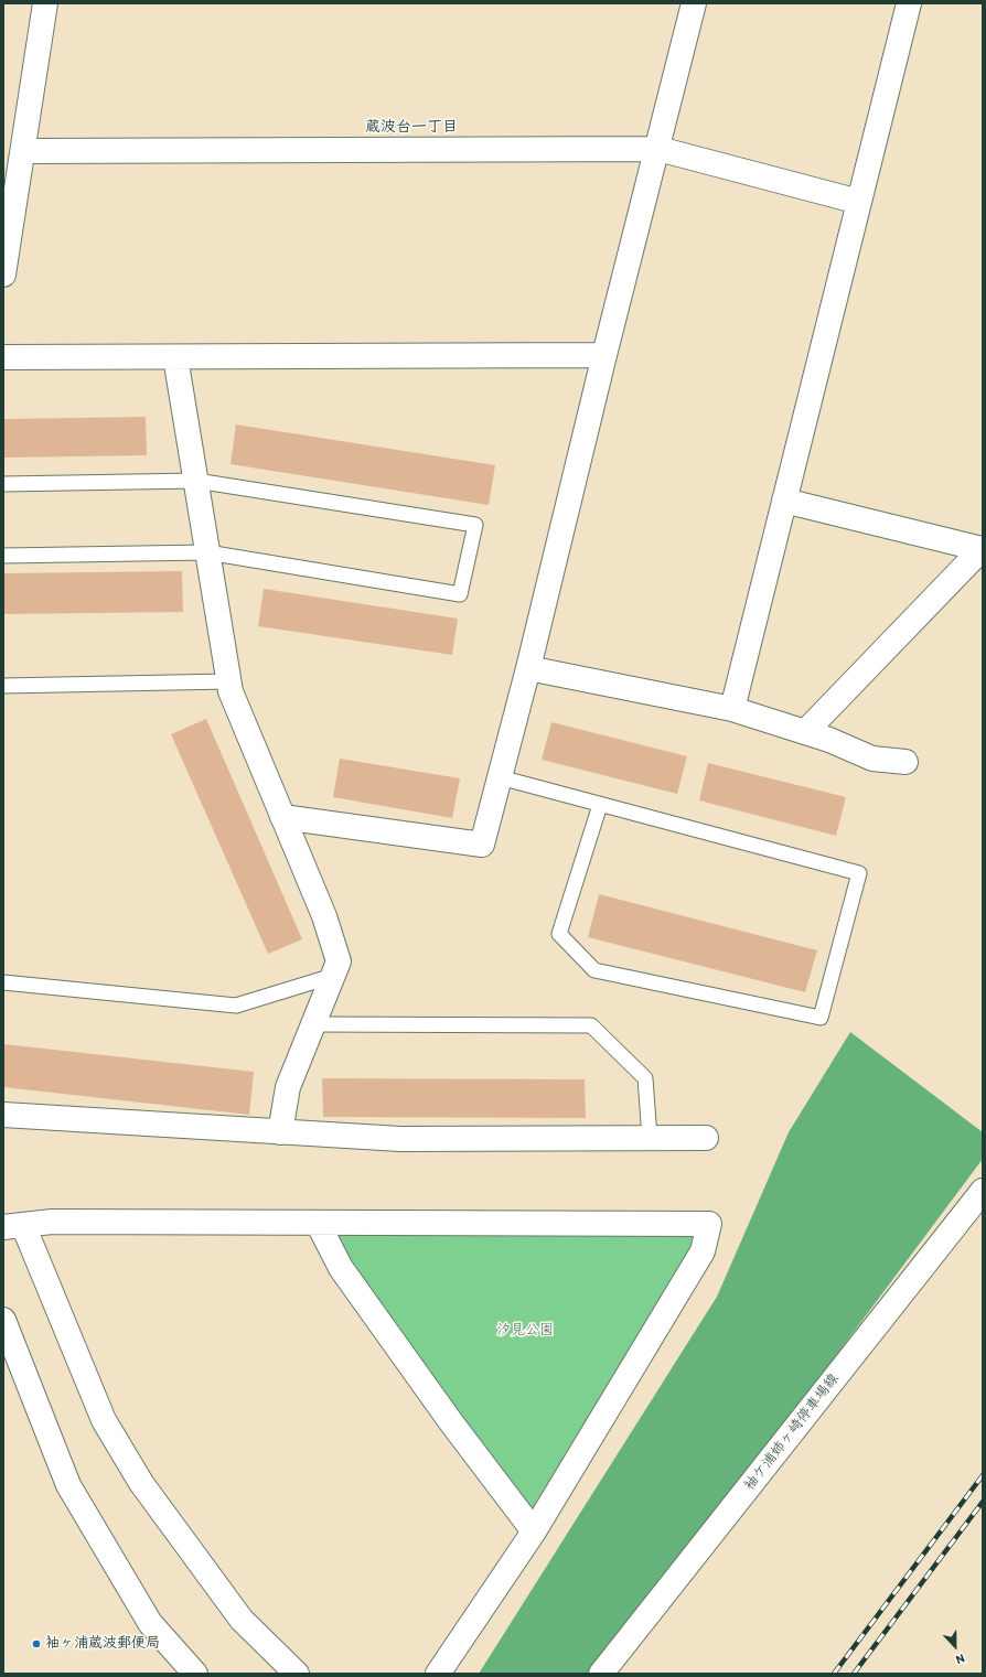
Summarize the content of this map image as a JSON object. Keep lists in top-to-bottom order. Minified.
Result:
{"streets":{"street":["袖ケ浦姉ヶ崎停車場線"]},"districts":["蔵波台一丁目"],"parks":["汐見公園"],"places":["袖ヶ浦蔵波郵便局"],"north":"bottom"}
